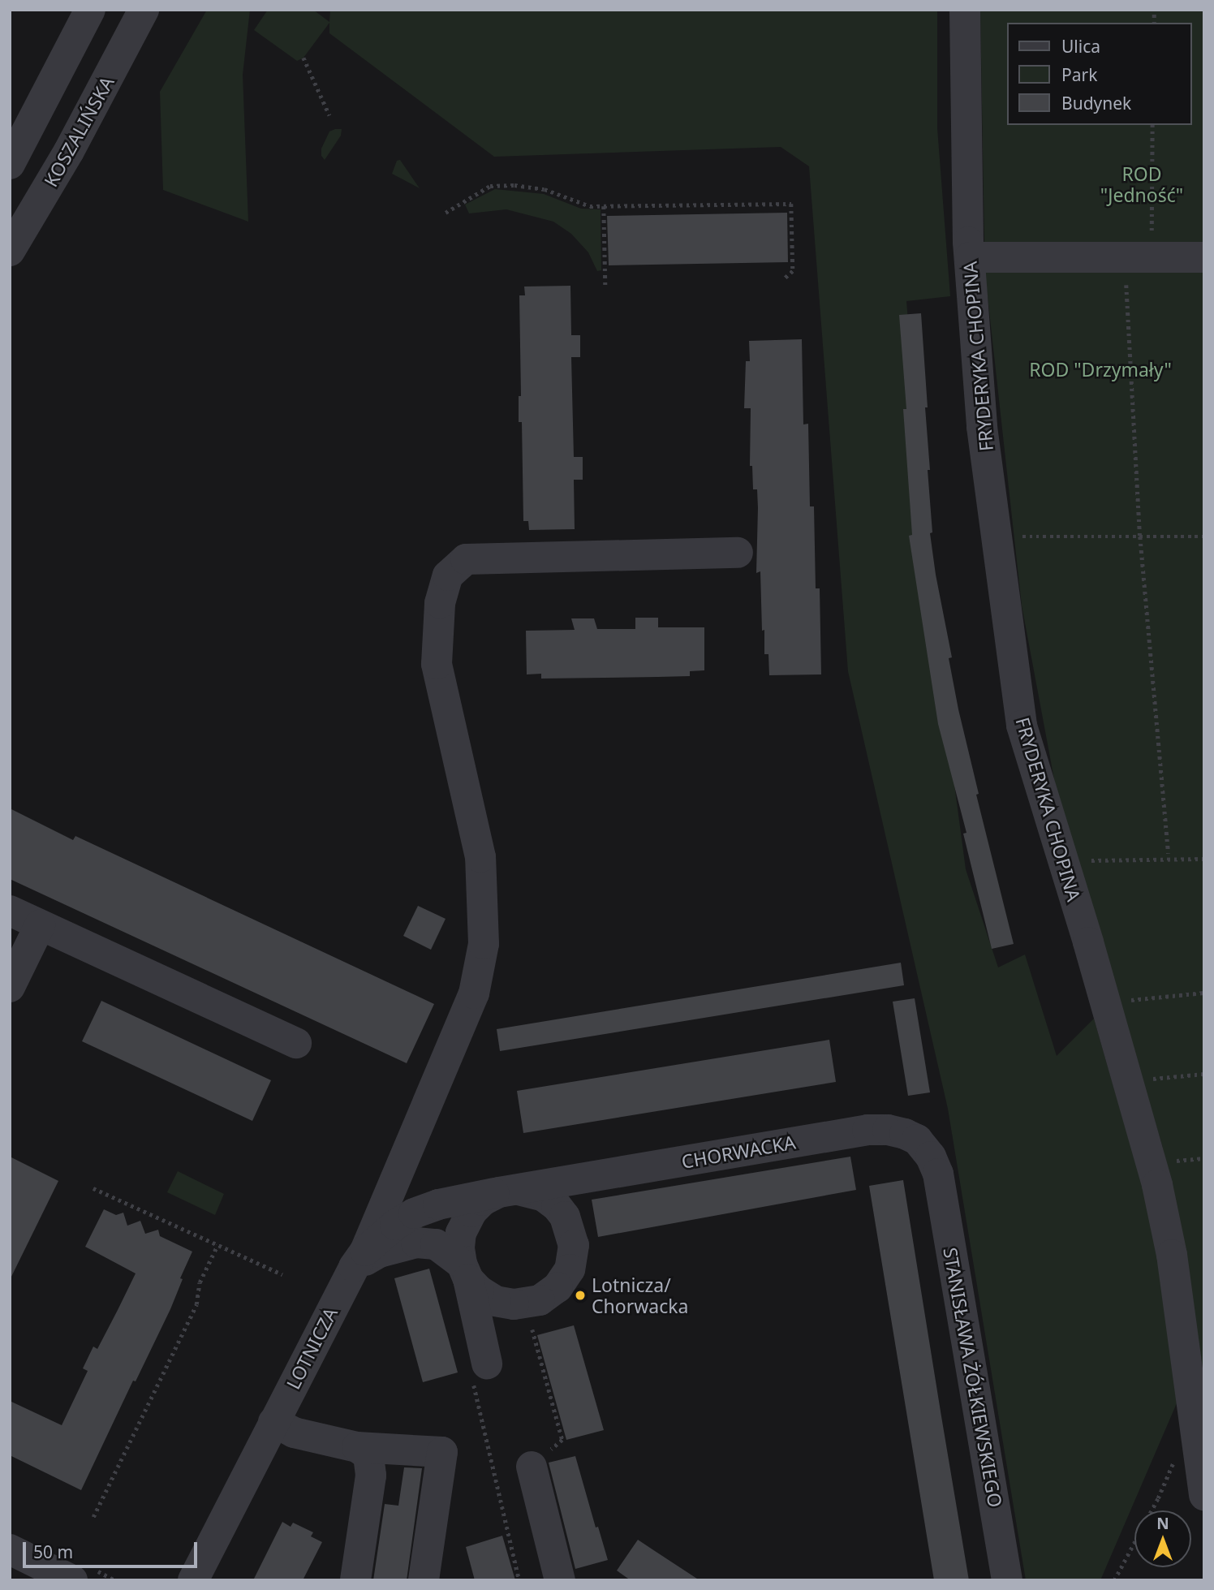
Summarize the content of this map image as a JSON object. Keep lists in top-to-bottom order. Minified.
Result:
{"streets":{"street":["KOSZALIŃSKA","FRYDERYKA CHOPINA","CHORWACKA","LOTNICZA","STANISŁAWA ŻÓŁKIEWSKIEGO"]},"crossings":[["CHORWACKA","LOTNICZA"],["CHORWACKA","STANISŁAWA ŻÓŁKIEWSKIEGO"]],"parks":["ROD \"Jedność\"","ROD \"Drzymały\""],"places":["Lotnicza/ Chorwacka"],"legend":["Ulica","Park","Budynek"],"scale_bar":"50 m","north":"top"}
